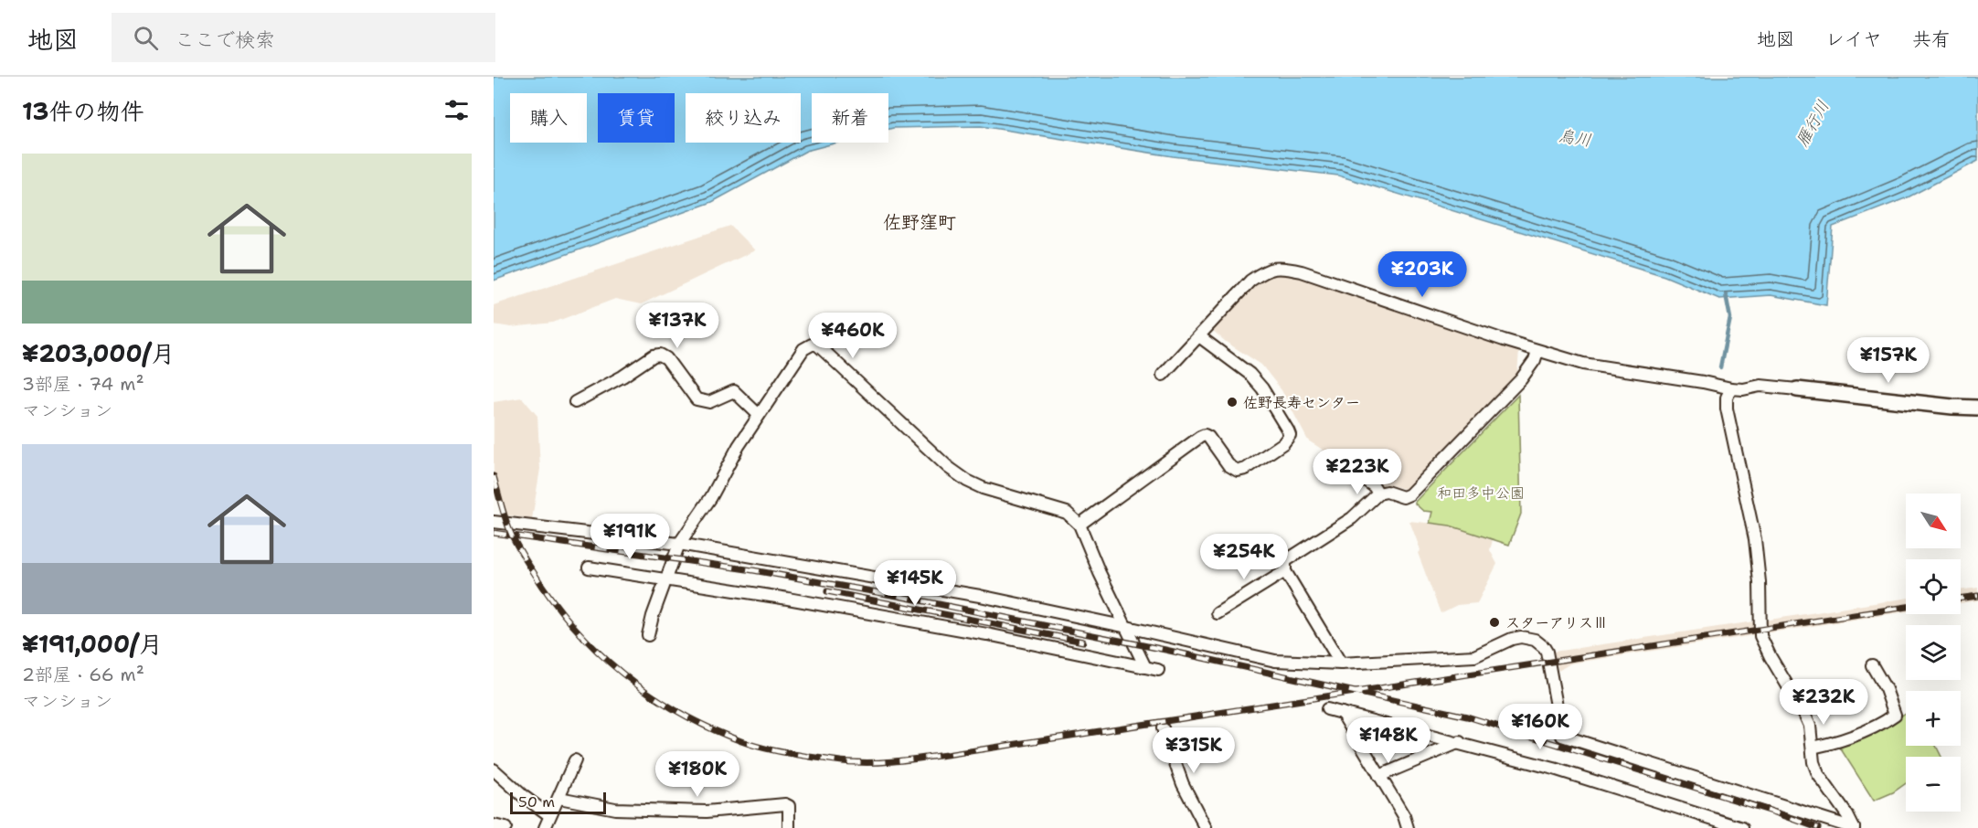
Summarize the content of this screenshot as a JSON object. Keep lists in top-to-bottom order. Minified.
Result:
{"districts":["佐野窪町"],"water":["雁行川","烏川"],"parks":["和田多中公園"],"places":["佐野長寿センター","スターアリスⅢ"],"scale_bar":"50 m","north":"bottom right","page":{"header":"地図","search":"ここで検索","nav":["地図","レイヤ","共有"],"heading":"13件の物件","chip":["購入","賃貸","絞り込み","新着"],"list":[{"name":"¥203,000/月","note":"3部屋 · 74 m² · マンション"},{"name":"¥191,000/月","note":"2部屋 · 66 m² · マンション"}],"price":["¥203K","¥137K","¥460K","¥157K","¥223K","¥191K","¥254K","¥145K","¥232K","¥160K","¥148K","¥315K","¥180K"],"map_buttons":["+","−"],"scale":"50 m"}}
